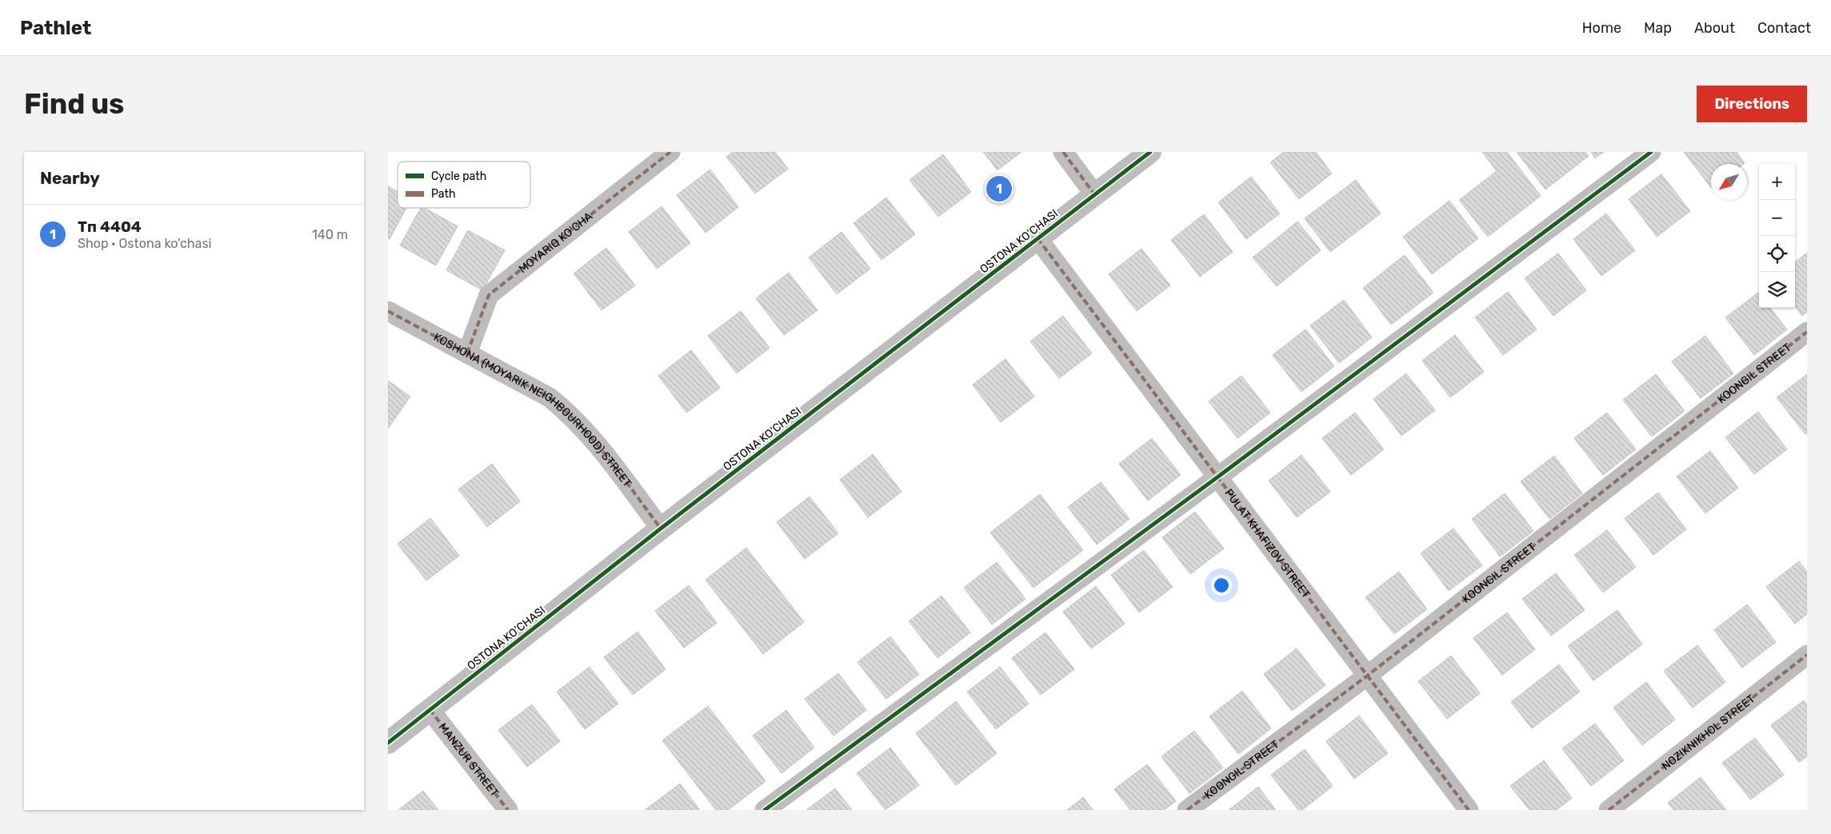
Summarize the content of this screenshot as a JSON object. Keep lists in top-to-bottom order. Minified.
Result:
{"streets":{"street":["OSTONA KO'CHASI","MOYARIQ KO'CHA","KOONGIL STREET","KOSHONA (MOYARIK NEIGHBOURHOOD) STREET","PULAT KHAFIZOV STREET","NOZIKNIKHOL STREET","MANZUR STREET"]},"crossings":[["OSTONA KO'CHASI","KOSHONA (MOYARIK NEIGHBOURHOOD) STREET"],["OSTONA KO'CHASI","PULAT KHAFIZOV STREET"],["OSTONA KO'CHASI","MANZUR STREET"],["MOYARIQ KO'CHA","KOSHONA (MOYARIK NEIGHBOURHOOD) STREET"],["KOONGIL STREET","PULAT KHAFIZOV STREET"]],"legend":["Cycle path","Path"],"north":"bottom left","page":{"header":"Pathlet","nav":["Home","Map","About","Contact"],"buttons":"Directions","title":"Find us","heading":"Nearby","map_buttons":["+","−"],"pins":"1","list":[{"mark":"1","name":"Тп 4404","note":"Shop · Ostona ko'chasi","value":"140 m"}]}}
